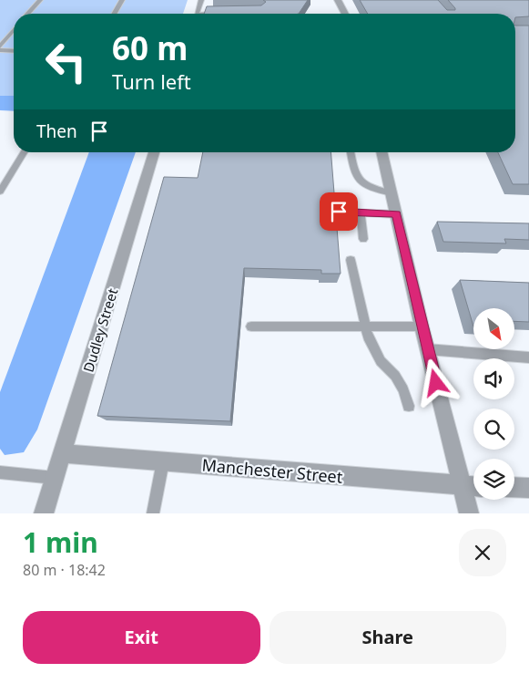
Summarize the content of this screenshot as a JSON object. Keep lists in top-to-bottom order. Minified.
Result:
{"streets":{"street":["Dudley Street","Manchester Street"]},"crossings":[["Dudley Street","Manchester Street"]],"north":"bottom right","page":{"turn":["60 m","Turn left"],"then":"Then","heading":["1 min","80 m · 18:42"],"buttons":["Exit","Share"]}}
